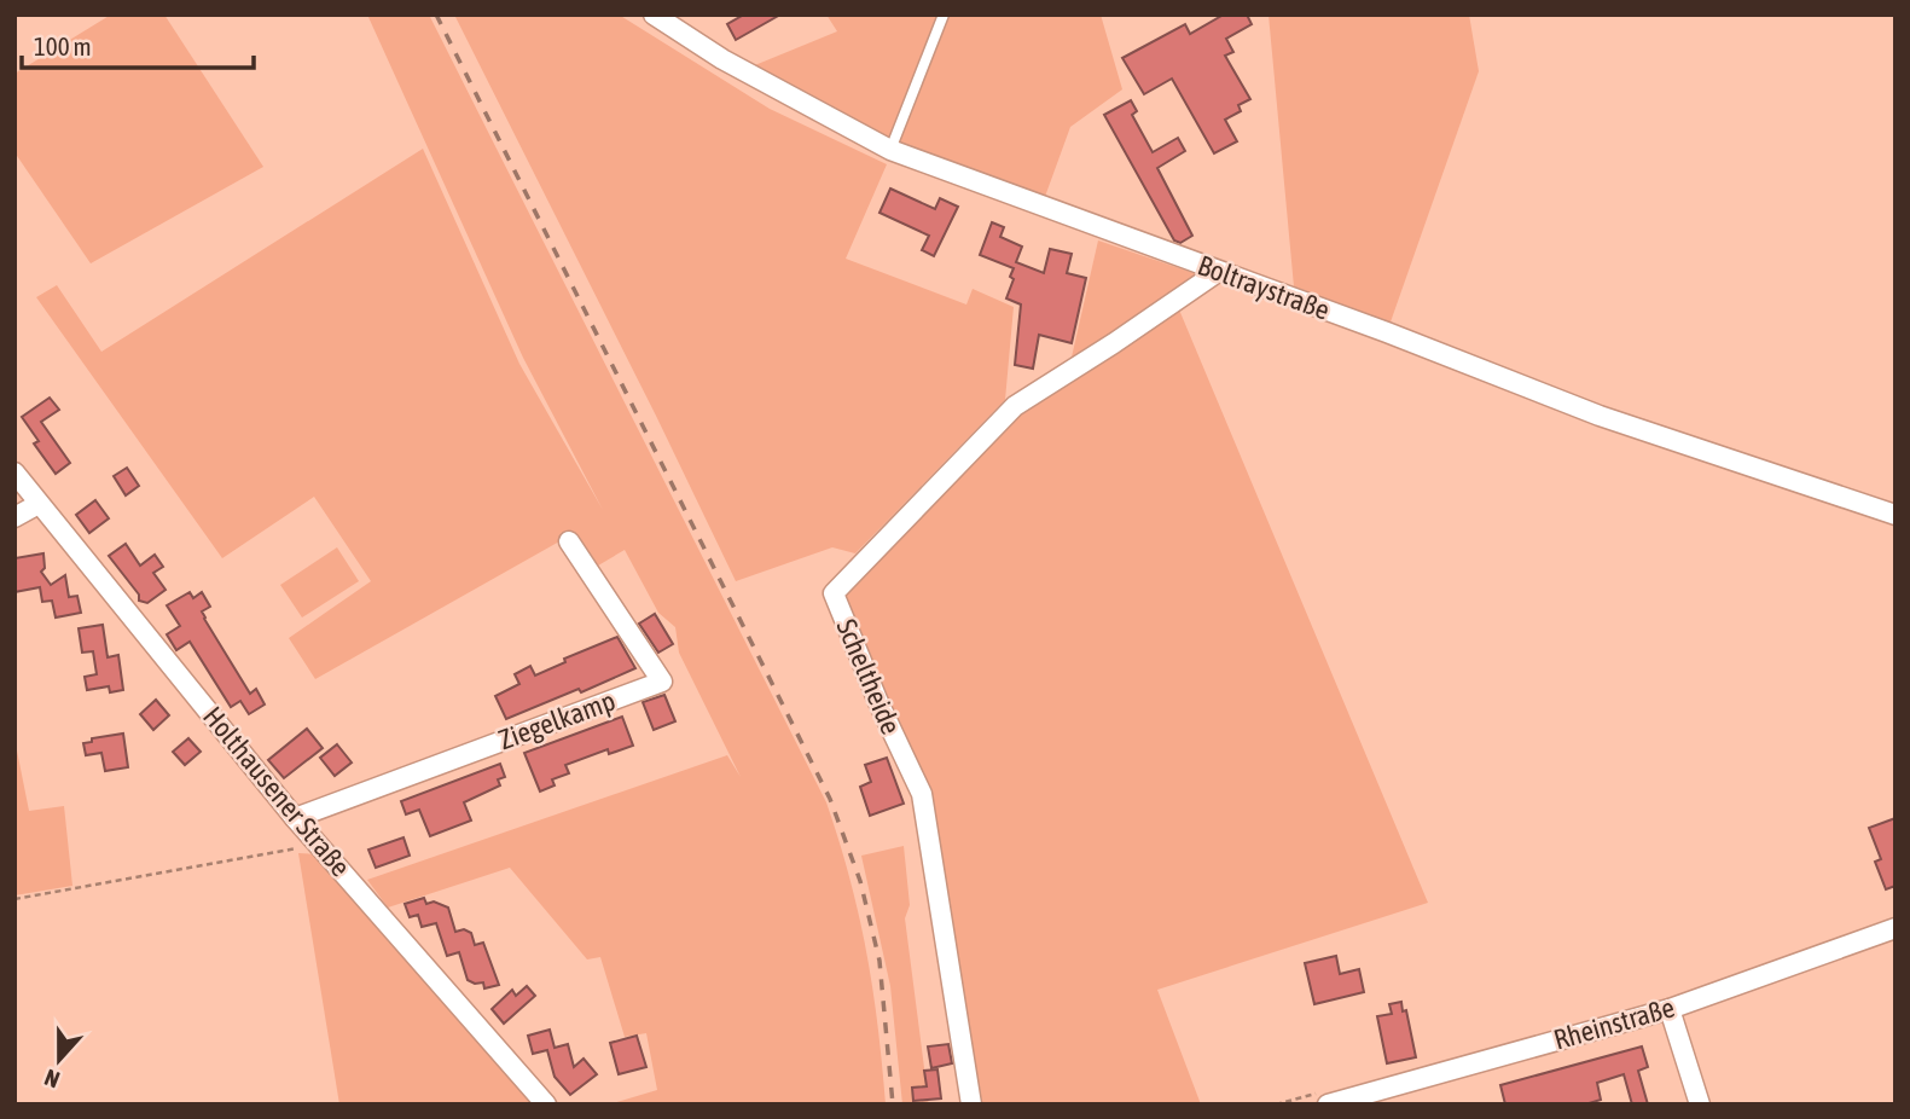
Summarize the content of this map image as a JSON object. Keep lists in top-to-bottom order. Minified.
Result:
{"streets":{"street":["Boltraystraße","Scheltheide","Ziegelkamp","Holthausener Straße","Rheinstraße"]},"crossings":[["Boltraystraße","Scheltheide"],["Ziegelkamp","Holthausener Straße"]],"scale_bar":"100 m","north":"bottom"}
